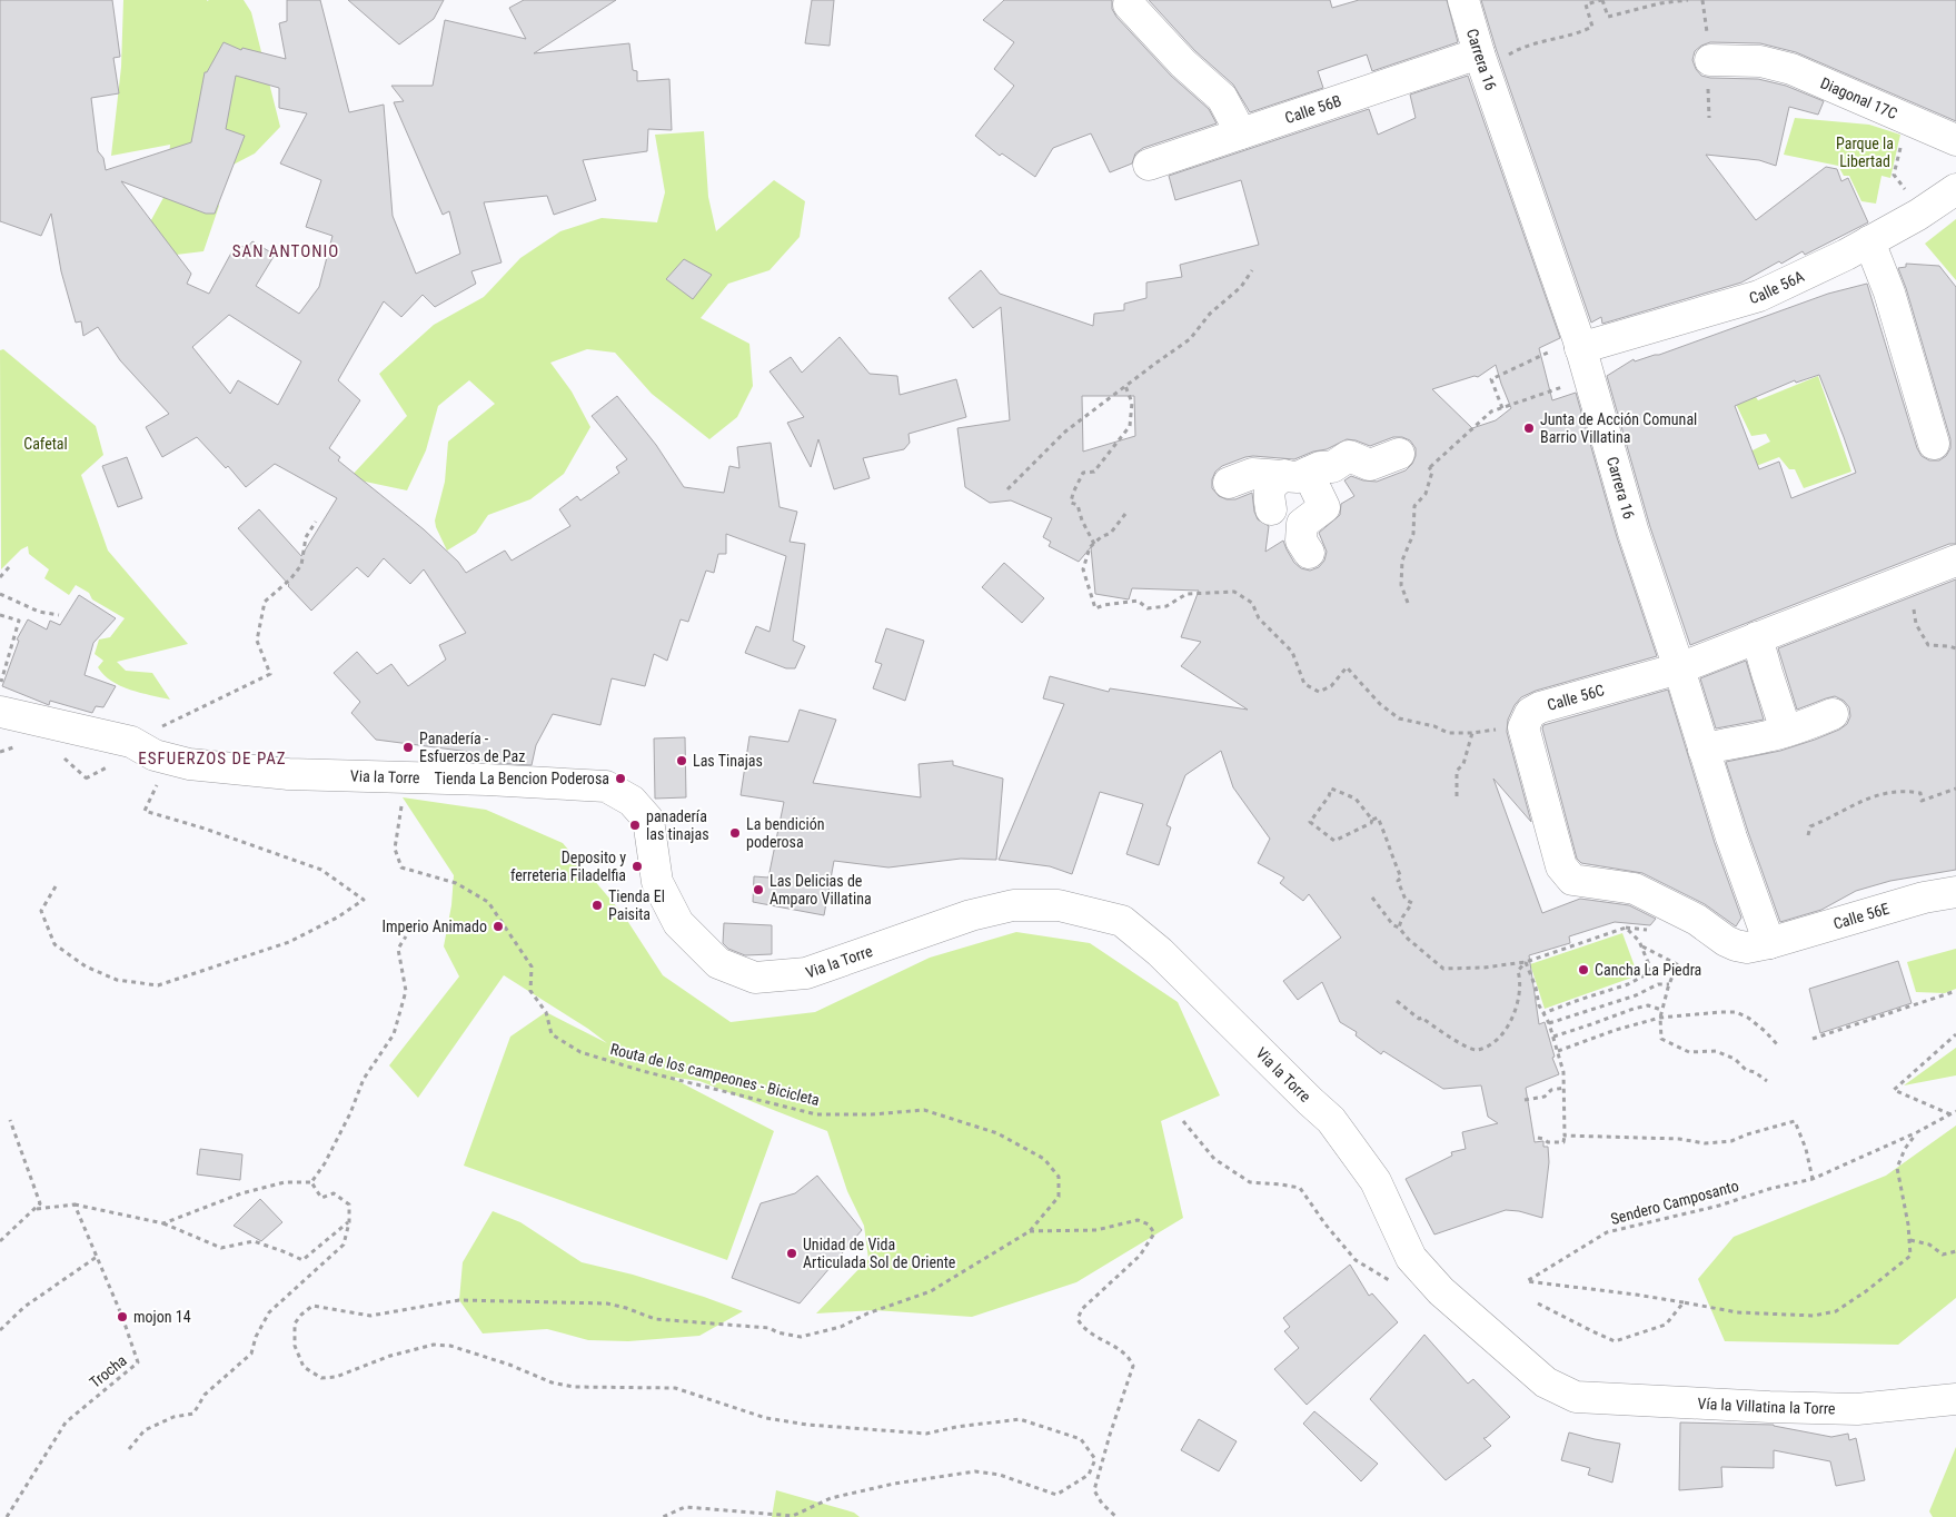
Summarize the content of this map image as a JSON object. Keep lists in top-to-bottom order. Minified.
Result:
{"streets":{"street":["Carrera 16","Diagonal 17C","Calle 56B","Calle 56A","Calle 56C","Via la Torre","Calle 56E","Vía la Villatina la Torre"],"path":["Routa de los campeones - Bicicleta","Sendero Camposanto","Trocha"]},"crossings":[["Carrera 16","Calle 56B"],["Carrera 16","Calle 56A"],["Carrera 16","Calle 56C"],["Carrera 16","Calle 56E"],["Via la Torre","Routa de los campeones - Bicicleta"],["Via la Torre","Vía la Villatina la Torre"]],"districts":["SAN ANTONIO","ESFUERZOS DE PAZ"],"parks":["Parque la Libertad","Cafetal"],"places":["Junta de Acción Comunal Barrio Villatina","Panadería - Esfuerzos de Paz","Las Tinajas","Tienda La Bencion Poderosa","panadería las tinajas","La bendición poderosa","Deposito y ferreteria Filadelfia","Las Delicias de Amparo Villatina","Tienda El Paisita","Imperio Animado","Cancha La Piedra","Unidad de Vida Articulada Sol de Oriente","mojon 14"]}
